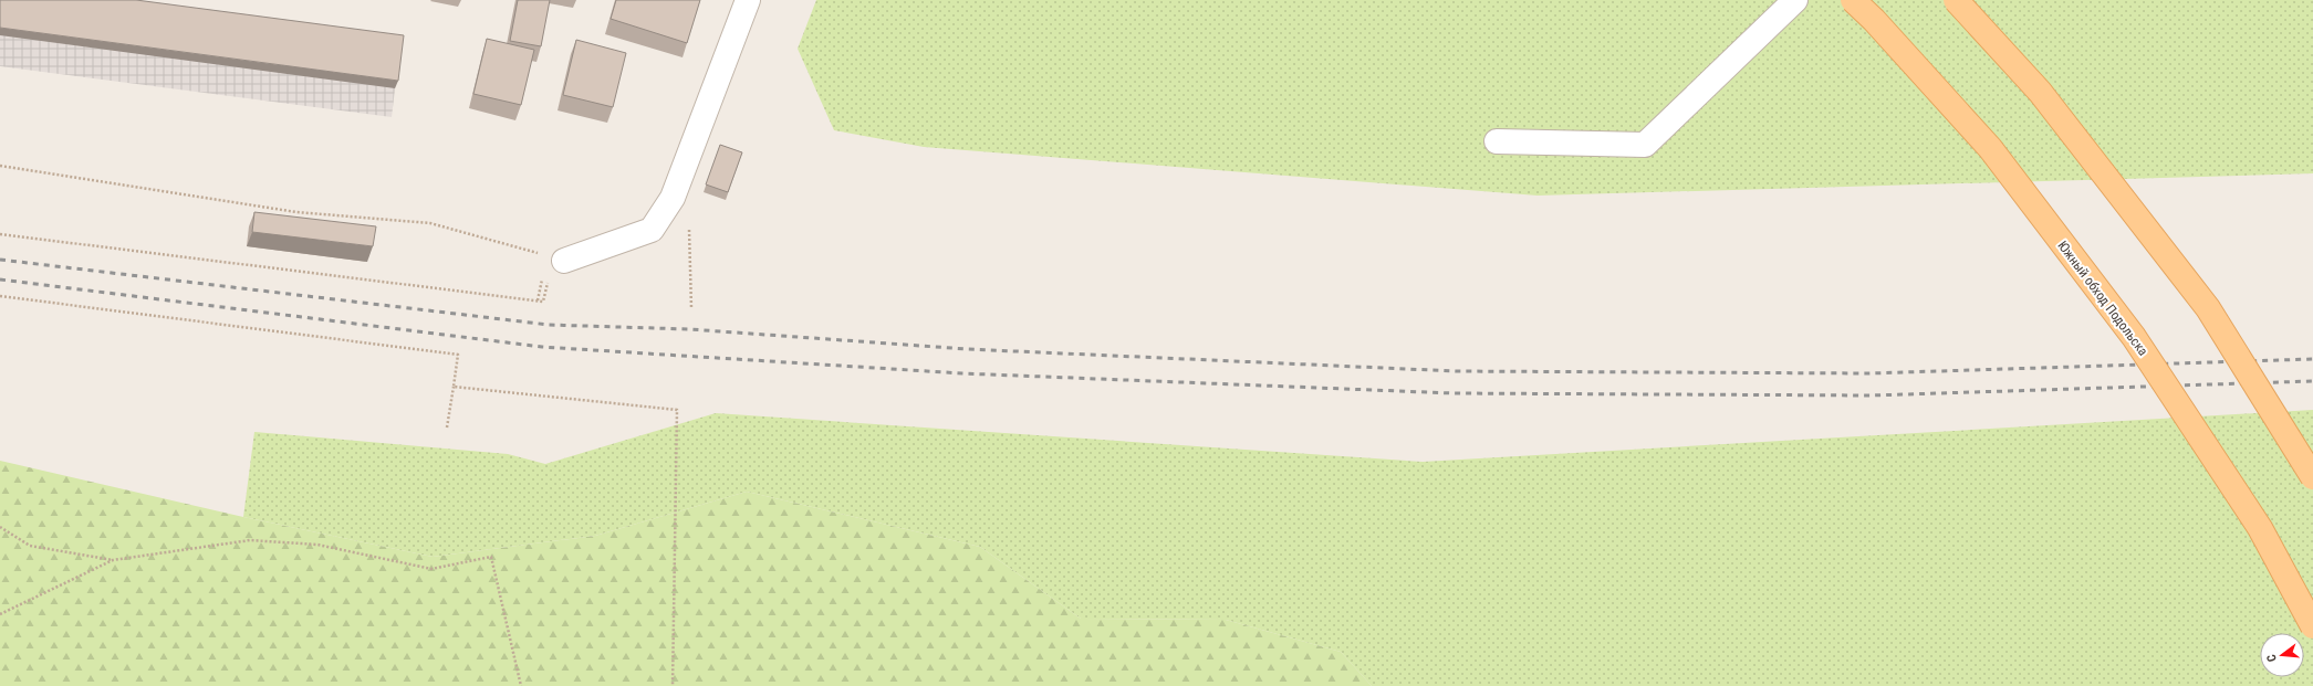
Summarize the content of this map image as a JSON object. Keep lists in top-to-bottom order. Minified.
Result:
{"streets":{"main road":["Южный обход Подольска"]},"north":"left"}
